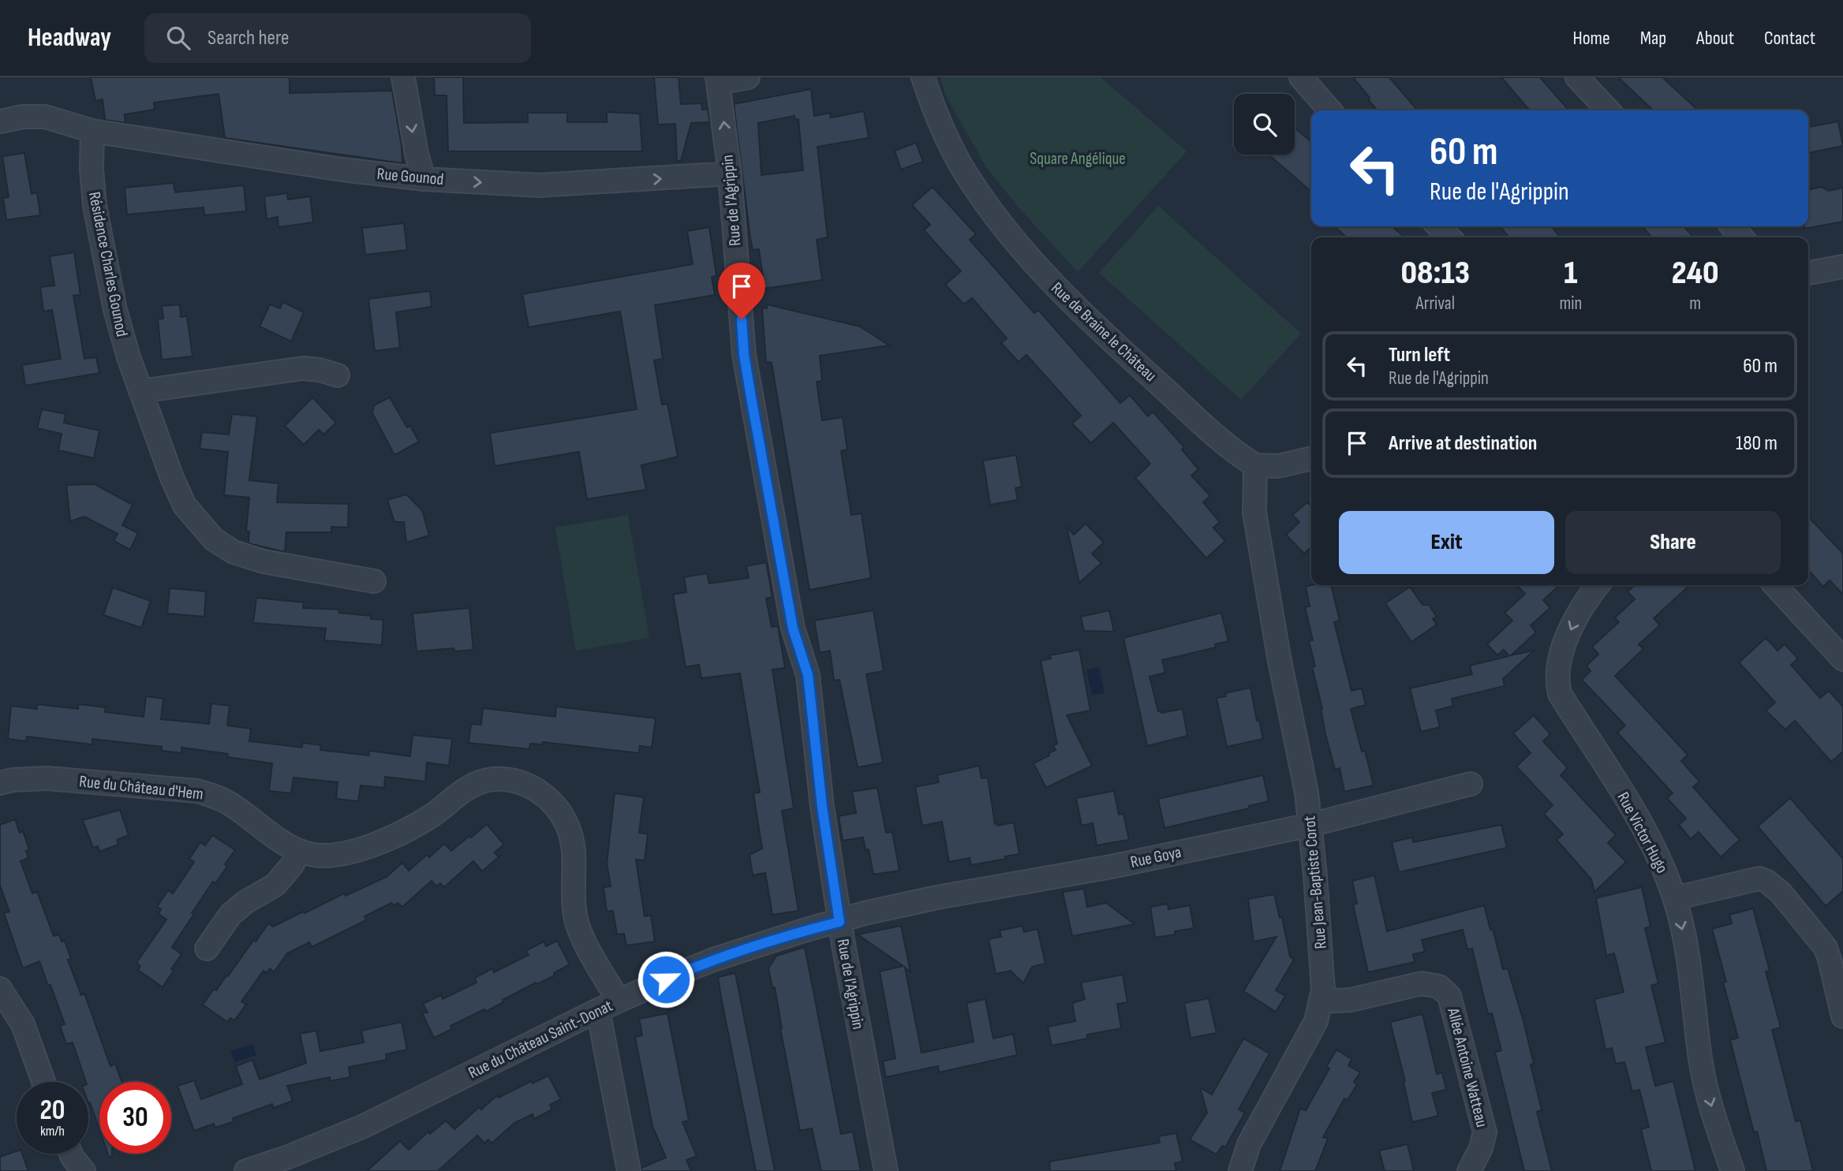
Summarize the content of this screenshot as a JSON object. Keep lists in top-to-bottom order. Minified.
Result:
{"streets":{"street":["Rue Gounod","Rue de l'Agrippin","Résidence Charles Gounod","Rue de Braine le Château","Rue du Château d'Hem","Rue Victor Hugo","Rue Goya","Rue Jean-Baptiste Corot","Rue du Château Saint-Donat","Allée Antoine Watteau"]},"crossings":[["Rue Gounod","Rue de l'Agrippin"],["Rue Gounod","Résidence Charles Gounod"],["Rue de l'Agrippin","Rue Goya"],["Rue de l'Agrippin","Rue du Château Saint-Donat"],["Rue de Braine le Château","Rue Jean-Baptiste Corot"],["Rue du Château d'Hem","Rue du Château Saint-Donat"],["Rue Goya","Rue Jean-Baptiste Corot"],["Rue Goya","Rue du Château Saint-Donat"],["Rue Jean-Baptiste Corot","Allée Antoine Watteau"]],"one_way":["Rue Gounod","Rue Victor Hugo"],"parks":["Square Angélique"],"page":{"header":"Headway","search":"Search here","nav":["Home","Map","About","Contact"],"turn":["60 m","Rue de l'Agrippin"],"eta":["08:13","Arrival","1","min","240","m"],"list":[{"name":"Turn left","note":"Rue de l'Agrippin","value":"60 m"},{"name":"Arrive at destination","value":"180 m"}],"buttons":["Exit","Share"],"speed":"20 km/h","limit":"30"}}
